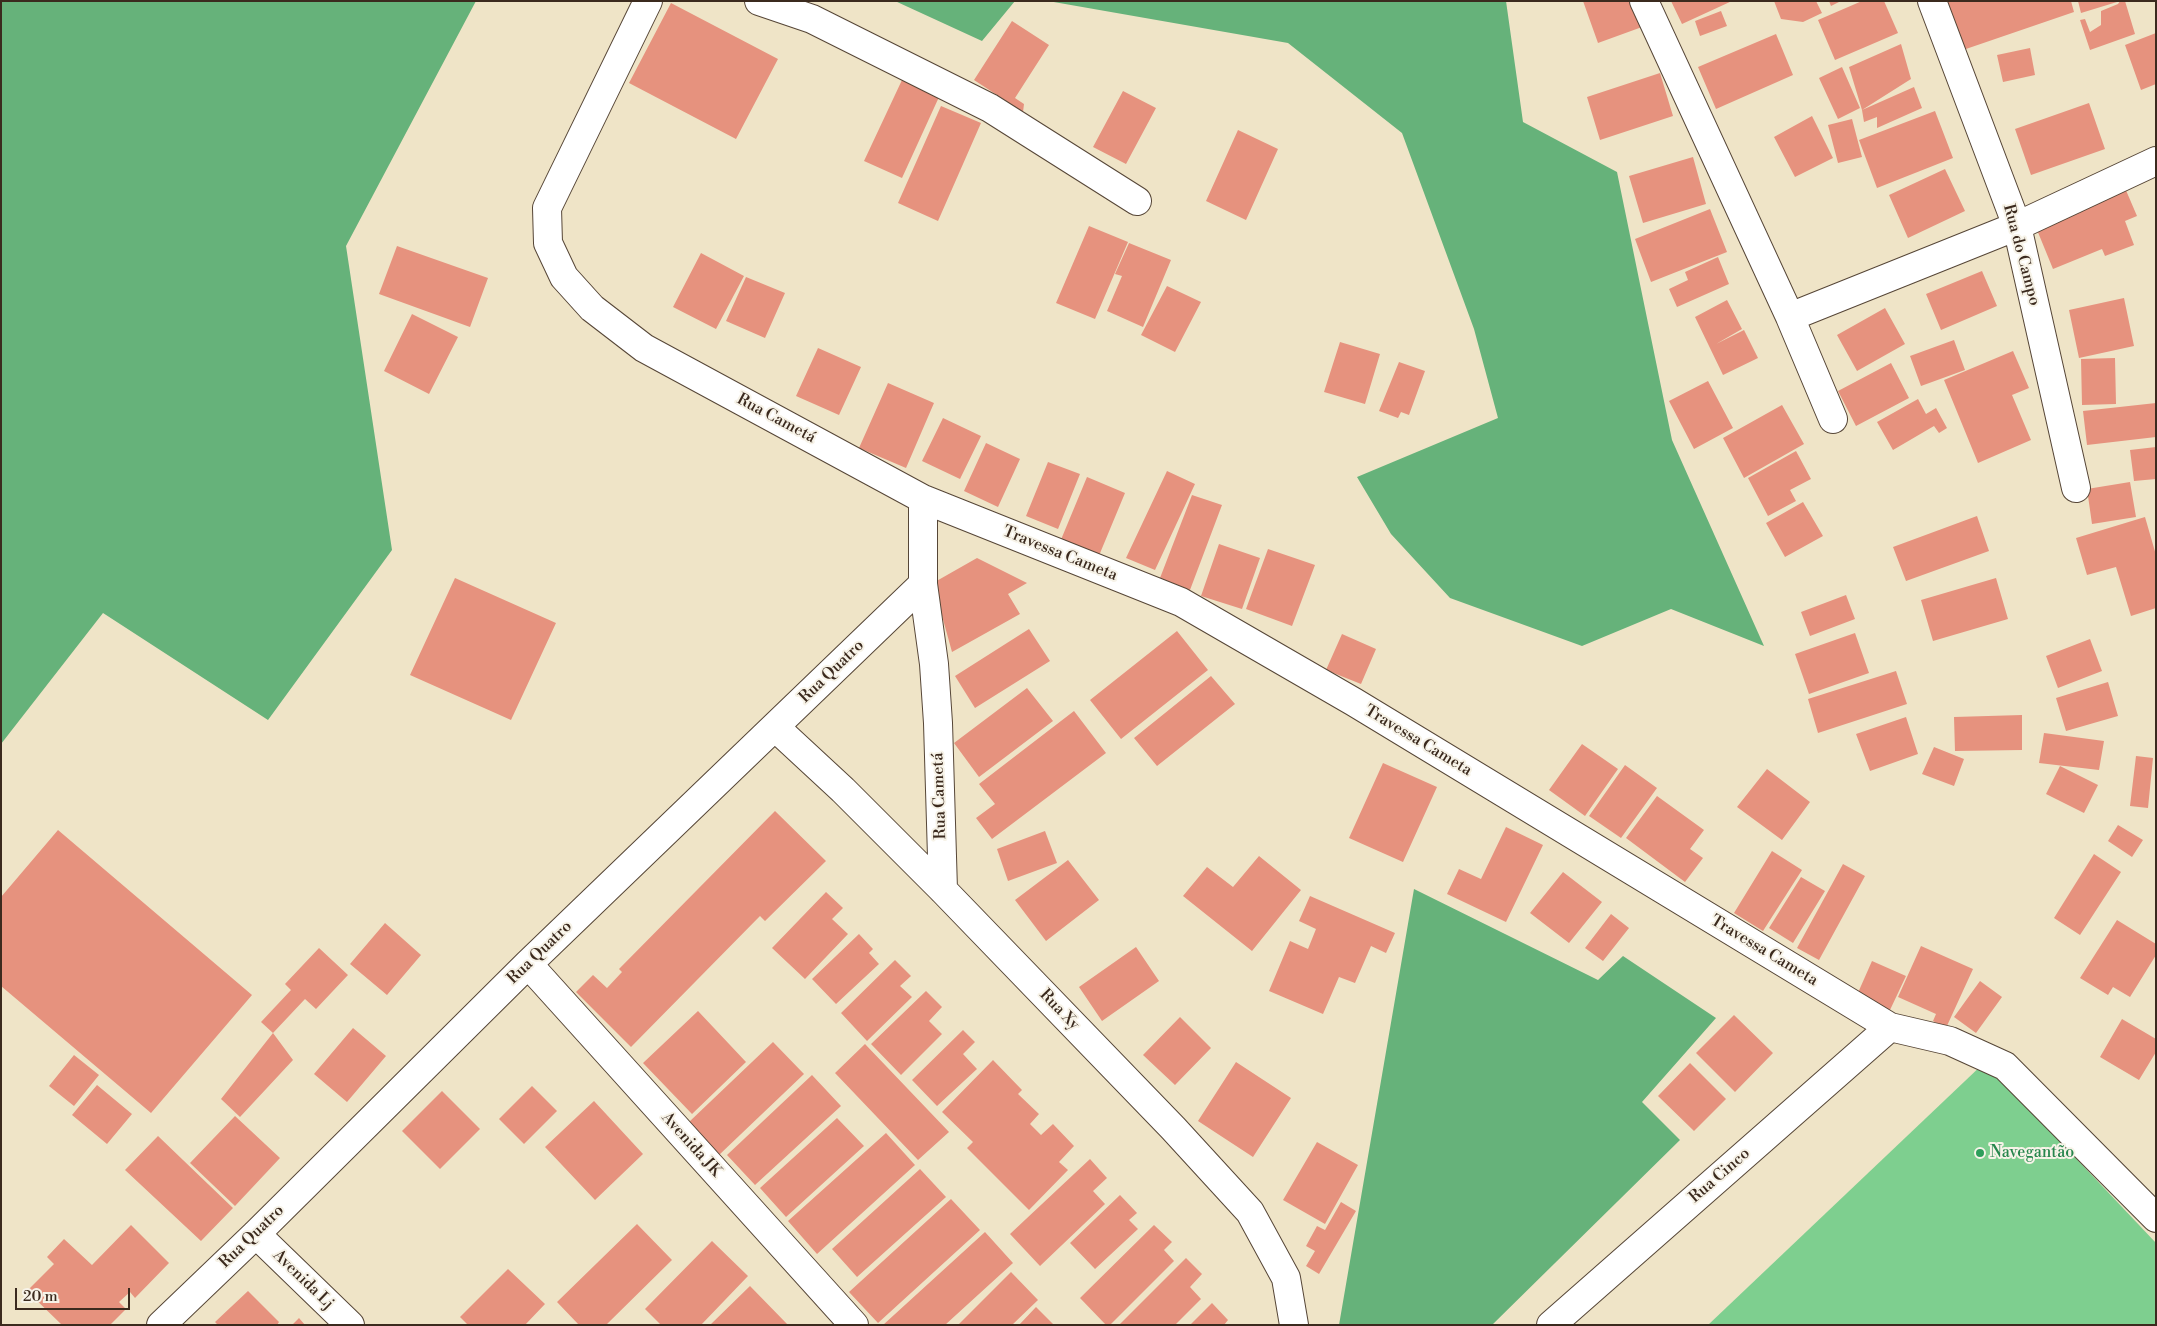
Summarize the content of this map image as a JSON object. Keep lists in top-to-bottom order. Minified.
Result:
{"streets":{"street":["Rua do Campo","Rua Cametá","Travessa Cameta","Rua Quatro","Rua Xy","Avenida JK","Rua Cinco","Avenida Lj"]},"crossings":[["Rua Cametá","Travessa Cameta"],["Rua Cametá","Rua Quatro"],["Rua Cametá","Rua Xy"],["Travessa Cameta","Rua Cinco"],["Rua Quatro","Rua Xy"],["Rua Quatro","Avenida JK"],["Rua Quatro","Avenida Lj"]],"places":["Navegantão"],"scale_bar":"20 m"}
